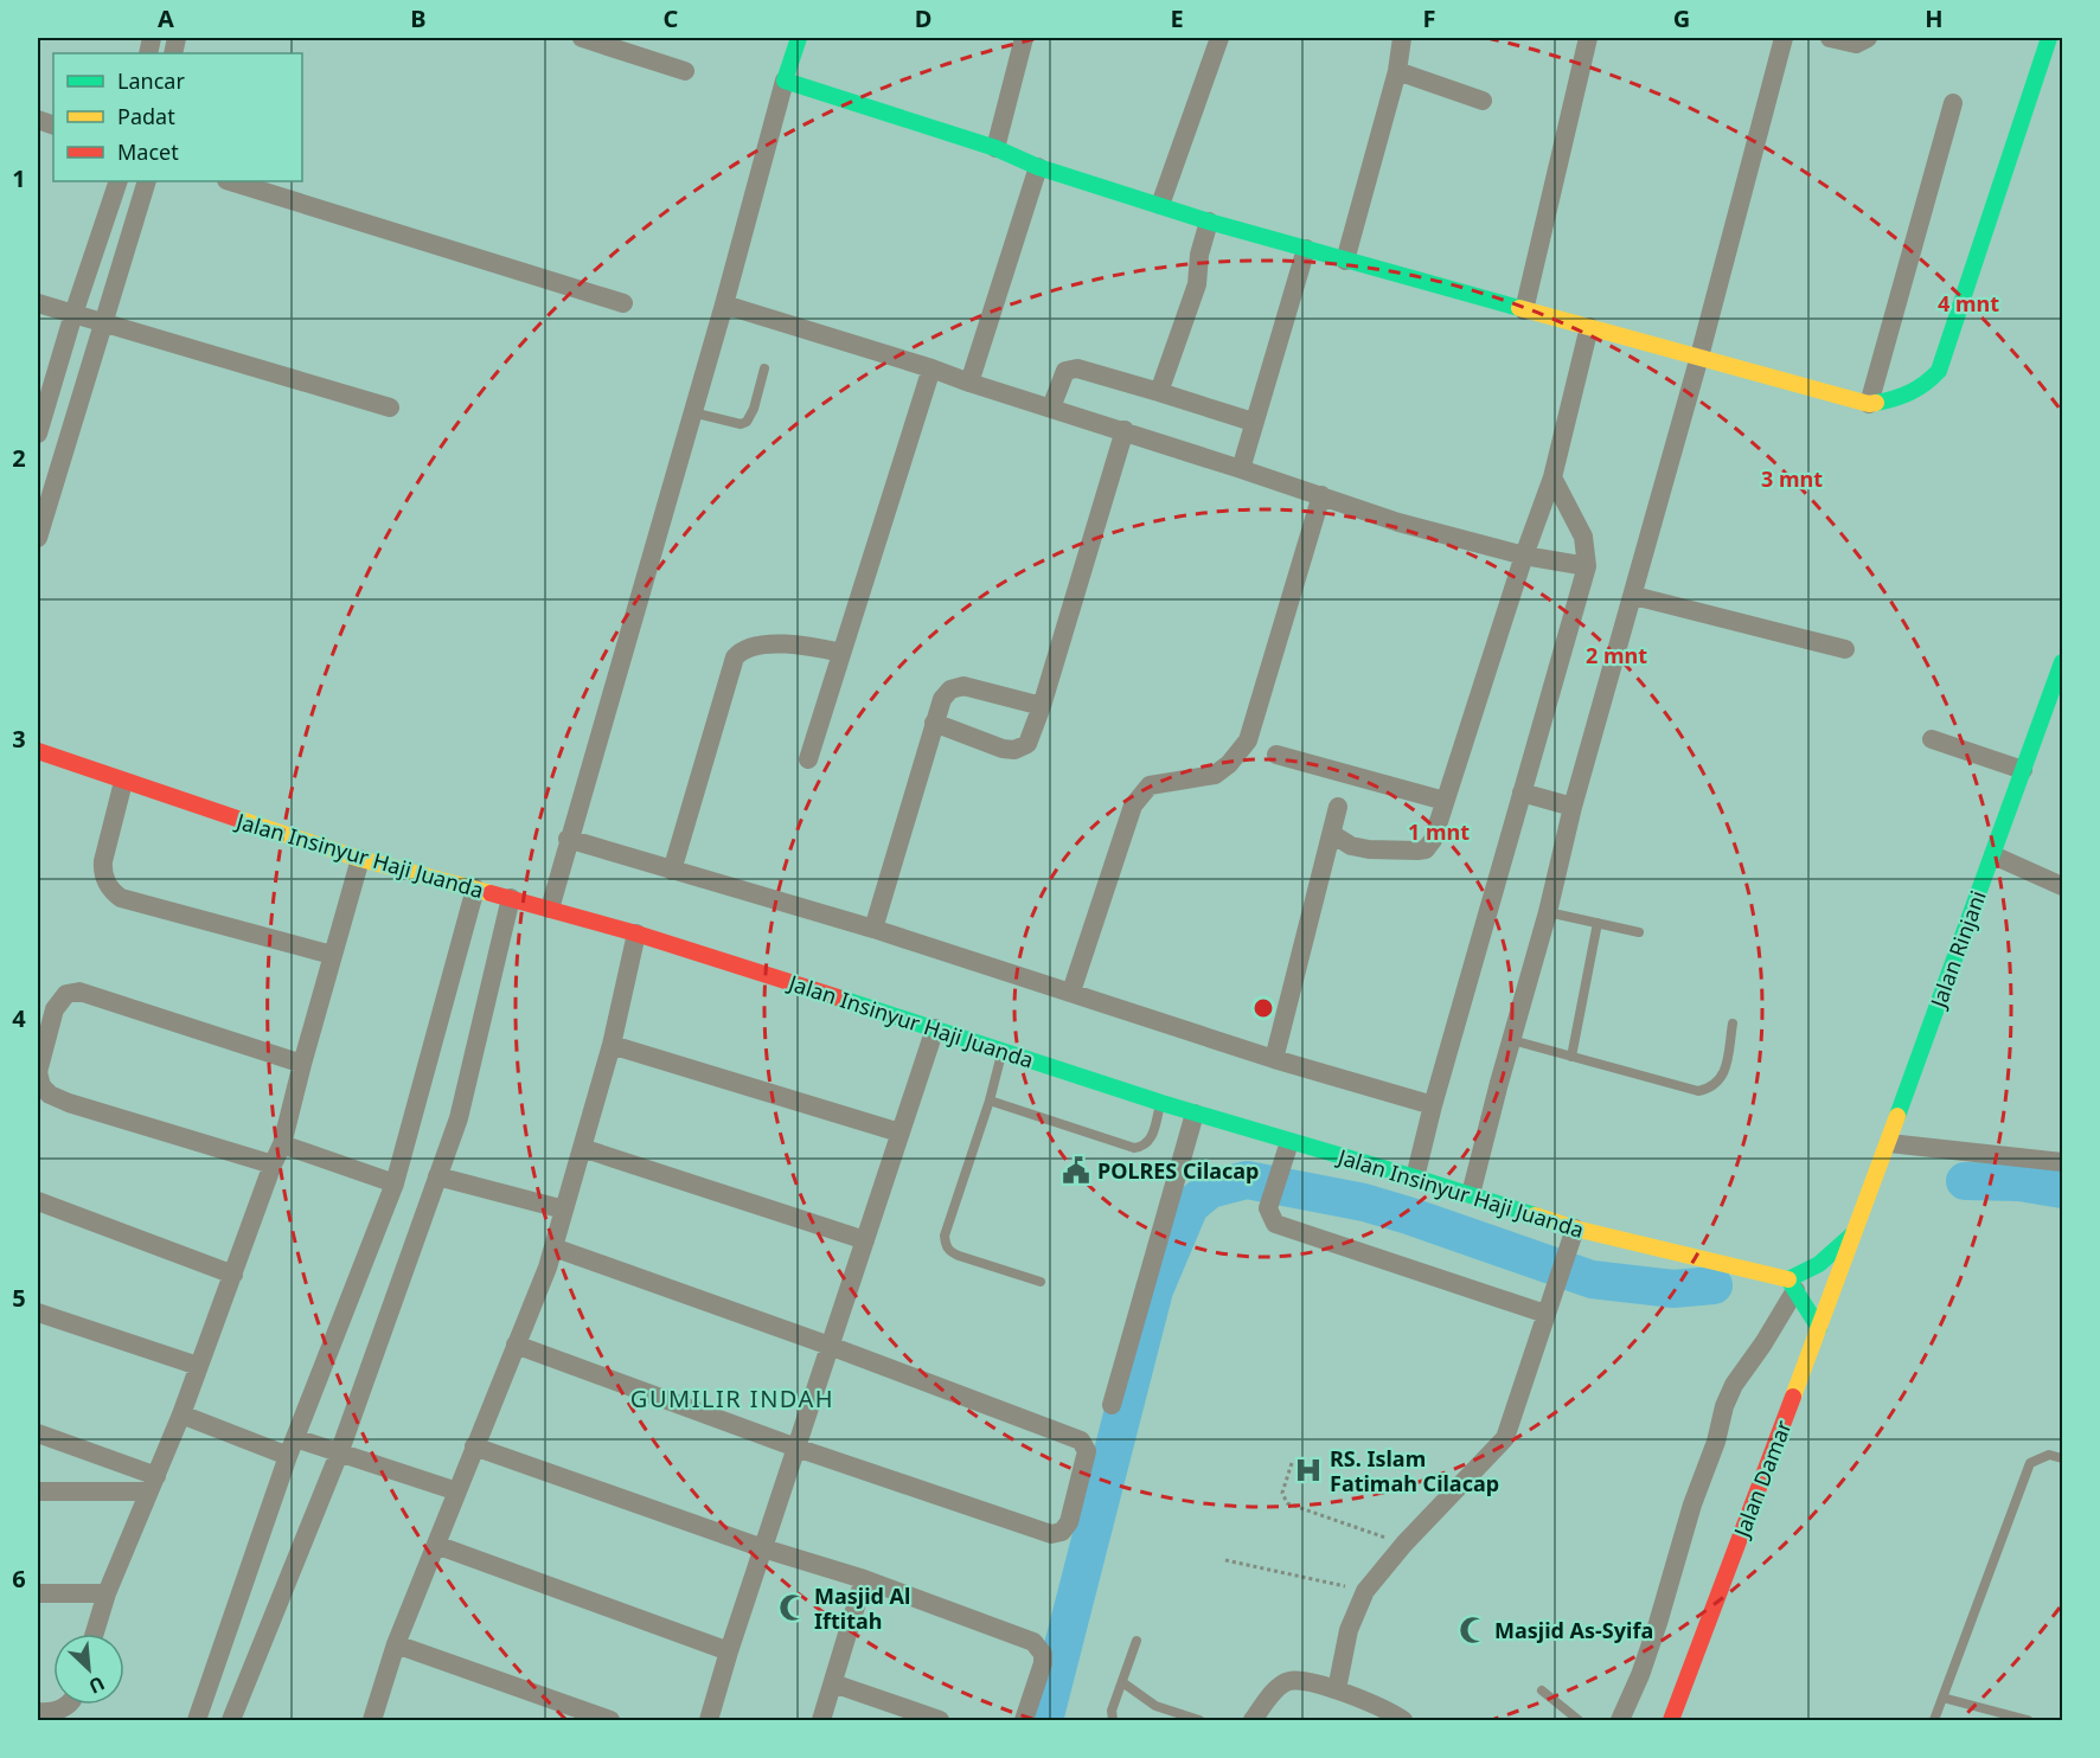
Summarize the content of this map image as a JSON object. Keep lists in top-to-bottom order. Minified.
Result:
{"streets":{"street":["Jalan Insinyur Haji Juanda","Jalan Rinjani","Jalan Damar"]},"crossings":[["Jalan Rinjani","Jalan Damar"]],"districts":["GUMILIR INDAH"],"places":{"public building":["POLRES Cilacap"],"hospital":["RS. Islam Fatimah Cilacap"],"mosque":["Masjid Al Iftitah","Masjid As-Syifa"]},"legend":["Lancar","Padat","Macet"],"north":"bottom right","grid":{"columns":["A","B","C","D","E","F","G","H"],"rows":["1","2","3","4","5","6"]},"rings":["4 mnt","3 mnt","2 mnt","1 mnt"]}
